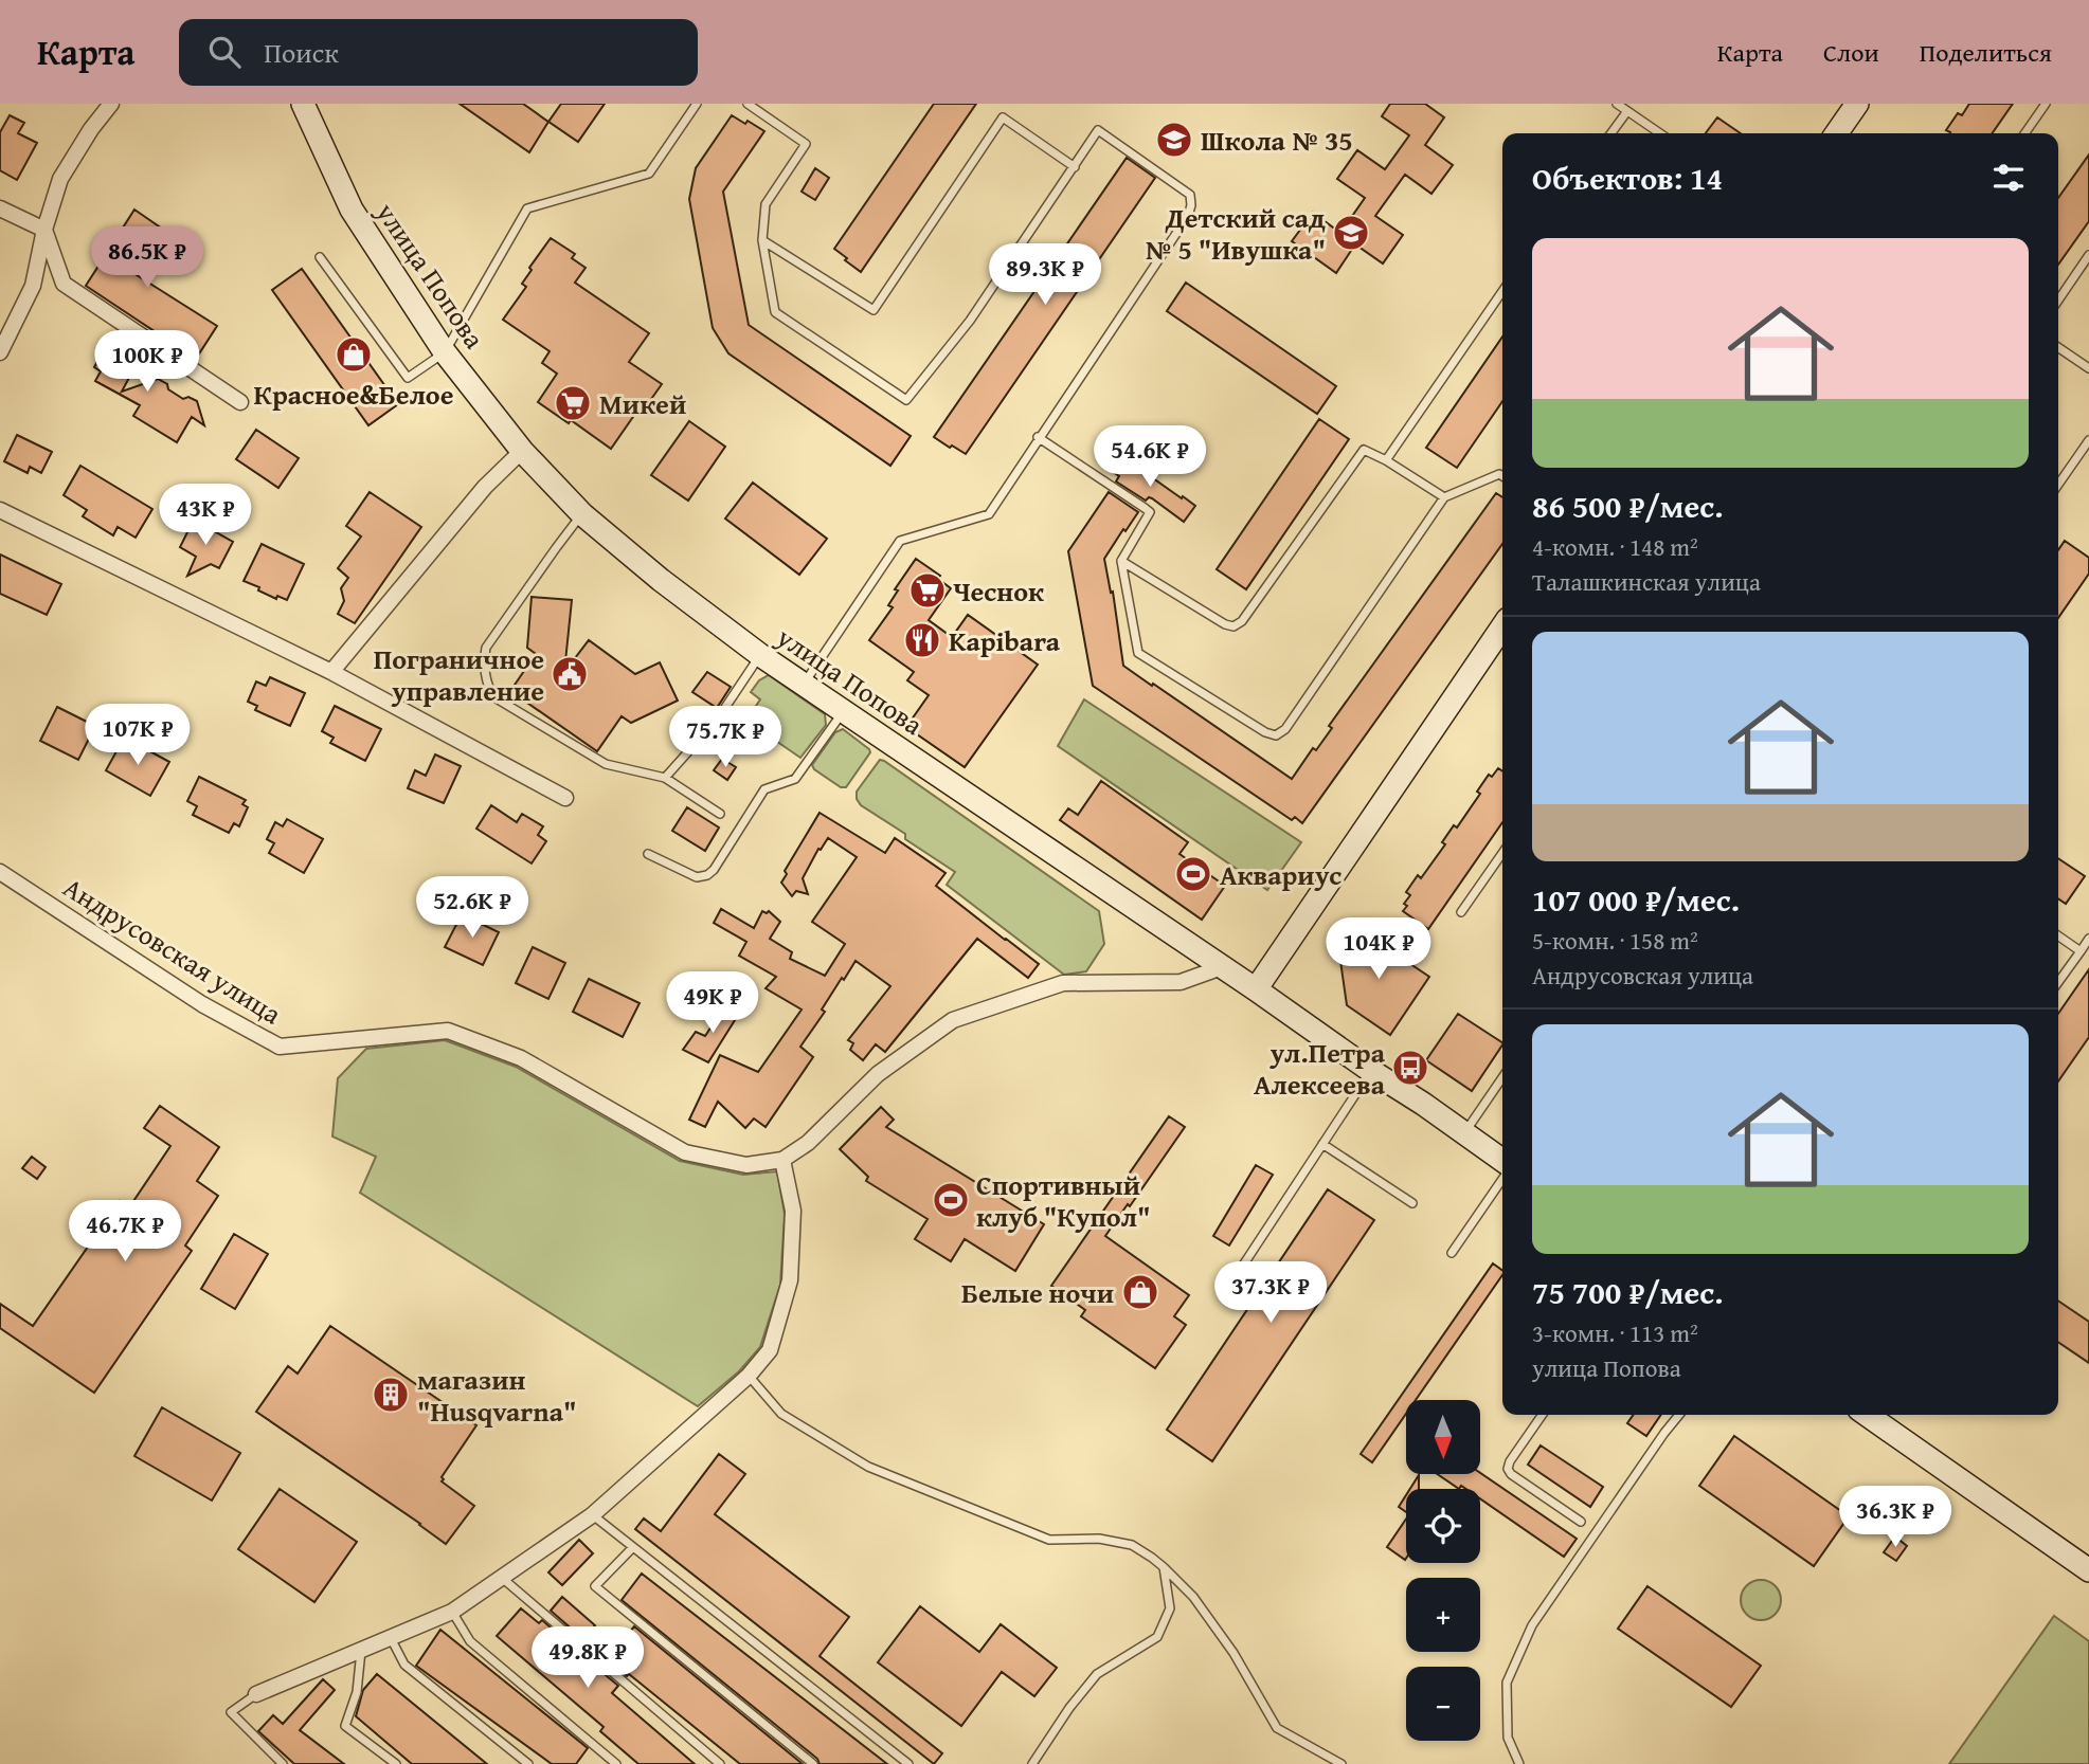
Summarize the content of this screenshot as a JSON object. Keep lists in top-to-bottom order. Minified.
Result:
{"streets":{"street":["улица Попова","Андрусовская улица"]},"places":{"school or university":["Школа № 35","Детский сад № 5 \"Ивушка\""],"shop":["Красное&Белое","Белые ночи"],"supermarket":["Микей","Чеснок"],"restaurant":["Kapibara"],"public building":["Пограничное управление"],"sports":["Аквариус","Спортивный клуб \"Купол\""],"bus stop":["ул.Петра Алексеева"],"building":["магазин \"Husqvarna\""]},"north":"bottom","page":{"header":"Карта","search":"Поиск","nav":["Карта","Слои","Поделиться"],"heading":"Объектов: 14","list":[{"name":"86 500 ₽/мес.","note":"4-комн. · 148 m² · Талашкинская улица"},{"name":"107 000 ₽/мес.","note":"5-комн. · 158 m² · Андрусовская улица"},{"name":"75 700 ₽/мес.","note":"3-комн. · 113 m² · улица Попова"}],"price":["86.5K ₽","89.3K ₽","100K ₽","54.6K ₽","43K ₽","107K ₽","75.7K ₽","52.6K ₽","104K ₽","49K ₽","46.7K ₽","37.3K ₽","36.3K ₽","49.8K ₽"],"map_buttons":["+","−"]}}
